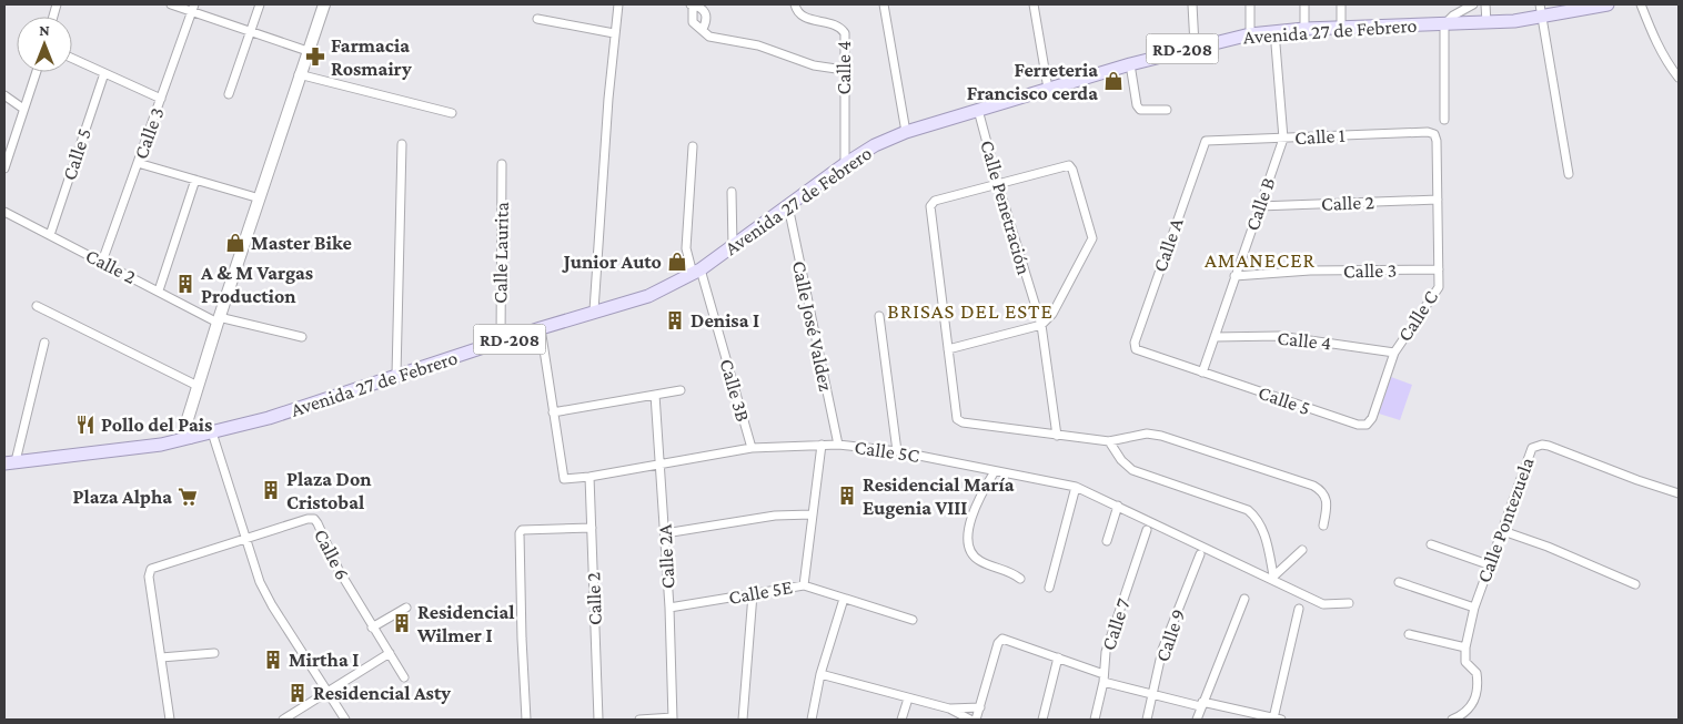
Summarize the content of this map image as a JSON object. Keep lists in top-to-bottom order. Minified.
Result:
{"streets":{"main road":["Avenida 27 de Febrero","RD-208"],"street":["Calle 4","Calle 3","Calle 1","Calle 5","Calle 2","Calle B","Calle Penetración","Calle A","Calle Laurita","Calle C","Calle José Valdez","Calle 3B","Calle 5C","Calle Pontezuela","Calle 6","Calle 2A","Calle 5E","Calle 7","Calle 9"]},"crossings":[["Avenida 27 de Febrero","Calle 4"],["Avenida 27 de Febrero","Calle B"],["Avenida 27 de Febrero","Calle Penetración"],["Avenida 27 de Febrero","Calle Laurita"],["Avenida 27 de Febrero","Calle José Valdez"],["Avenida 27 de Febrero","Calle 3B"],["Calle 4","Calle B"],["Calle 4","Calle C"],["Calle 3","Calle 2"],["Calle 3","Calle B"],["Calle 3","Calle C"],["Calle 1","Calle B"],["Calle 1","Calle A"],["Calle 1","Calle C"],["Calle 5","Calle 2"],["Calle 5","Calle B"],["Calle 5","Calle A"],["Calle 5","Calle C"],["Calle 2","Calle B"],["Calle 2","Calle C"],["Calle 2","Calle 5C"],["Calle José Valdez","Calle 5C"],["Calle 3B","Calle 5C"],["Calle 5C","Calle 2A"],["Calle 2A","Calle 5E"]],"districts":["AMANECER","BRISAS DEL ESTE"],"places":{"pharmacy":["Farmacia Rosmairy"],"shop":["Ferreteria Francisco cerda","Master Bike","Junior Auto"],"building":["A & M Vargas Production","Denisa I","Plaza Don Cristobal","Residencial María Eugenia VIII","Residencial Wilmer I","Mirtha I","Residencial Asty"],"restaurant":["Pollo del Pais"],"supermarket":["Plaza Alpha"]},"north":"top"}
